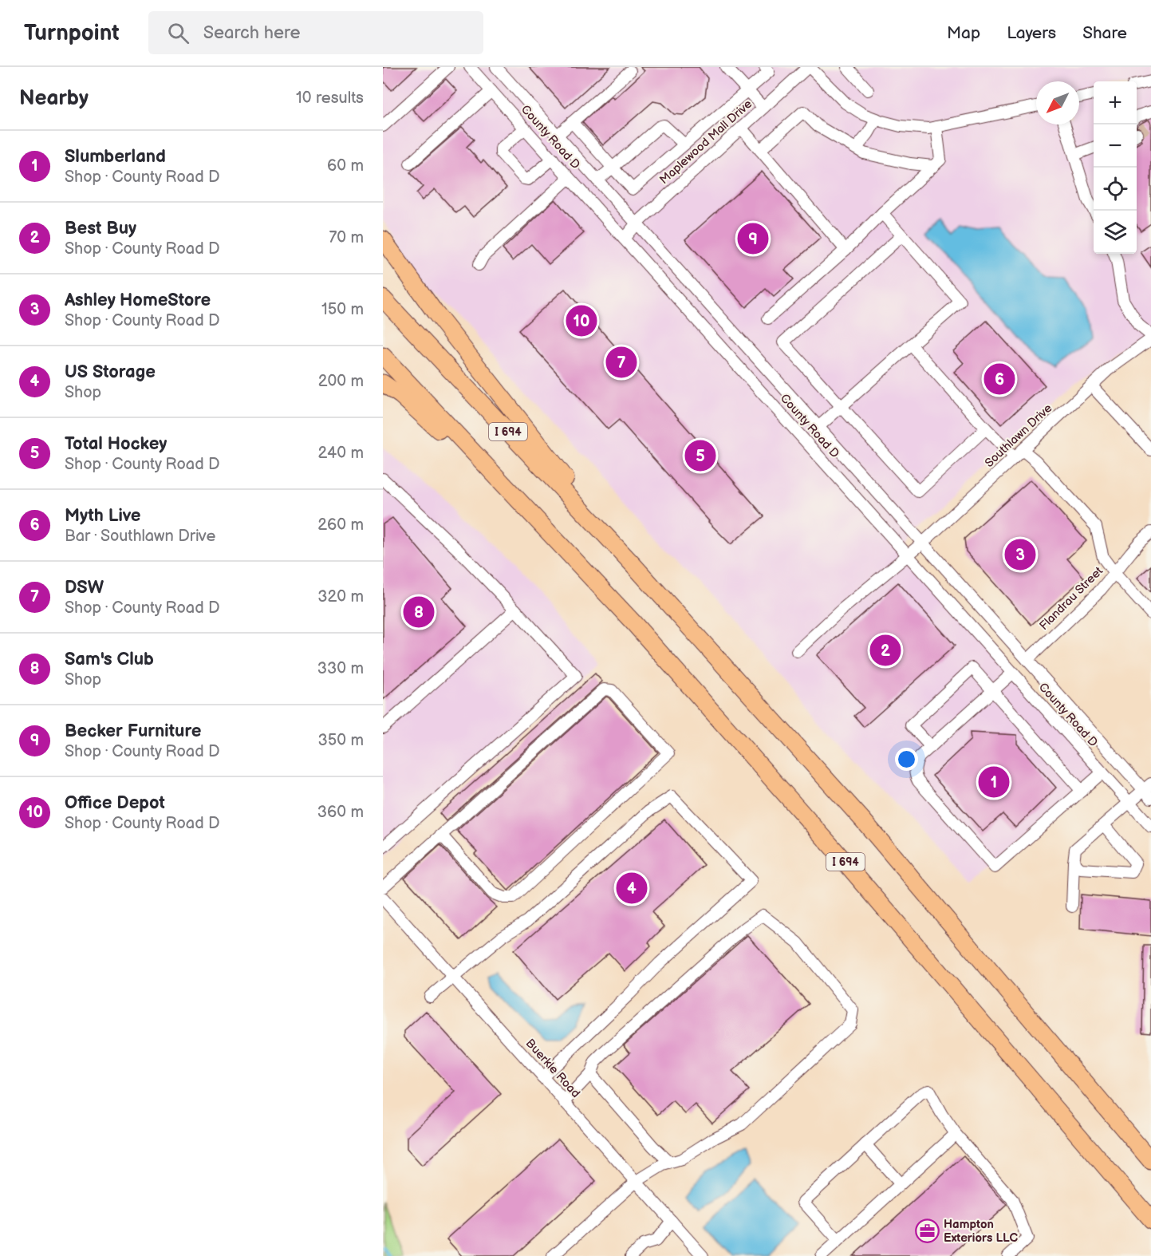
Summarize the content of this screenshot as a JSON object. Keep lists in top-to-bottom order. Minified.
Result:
{"streets":{"highway":["I 694"],"street":["County Road D","Maplewood Mall Drive","Southlawn Drive","Flandrau Street","Buerkle Road"]},"crossings":[["County Road D","Maplewood Mall Drive"],["County Road D","Southlawn Drive"],["County Road D","Flandrau Street"]],"places":{"office":["Hampton Exteriors LLC"]},"north":"bottom left","page":{"header":"Turnpoint","search":"Search here","nav":["Map","Layers","Share"],"heading":["Nearby","10 results"],"map_buttons":["+","−"],"list":[{"mark":"1","name":"Slumberland","note":"Shop · County Road D","value":"60 m"},{"mark":"2","name":"Best Buy","note":"Shop · County Road D","value":"70 m"},{"mark":"3","name":"Ashley HomeStore","note":"Shop · County Road D","value":"150 m"},{"mark":"4","name":"US Storage","note":"Shop","value":"200 m"},{"mark":"5","name":"Total Hockey","note":"Shop · County Road D","value":"240 m"},{"mark":"6","name":"Myth Live","note":"Bar · Southlawn Drive","value":"260 m"},{"mark":"7","name":"DSW","note":"Shop · County Road D","value":"320 m"},{"mark":"8","name":"Sam's Club","note":"Shop","value":"330 m"},{"mark":"9","name":"Becker Furniture","note":"Shop · County Road D","value":"350 m"},{"mark":"10","name":"Office Depot","note":"Shop · County Road D","value":"360 m"}],"pins":["9","10","7","6","5","3","8","2","1","4"]}}
